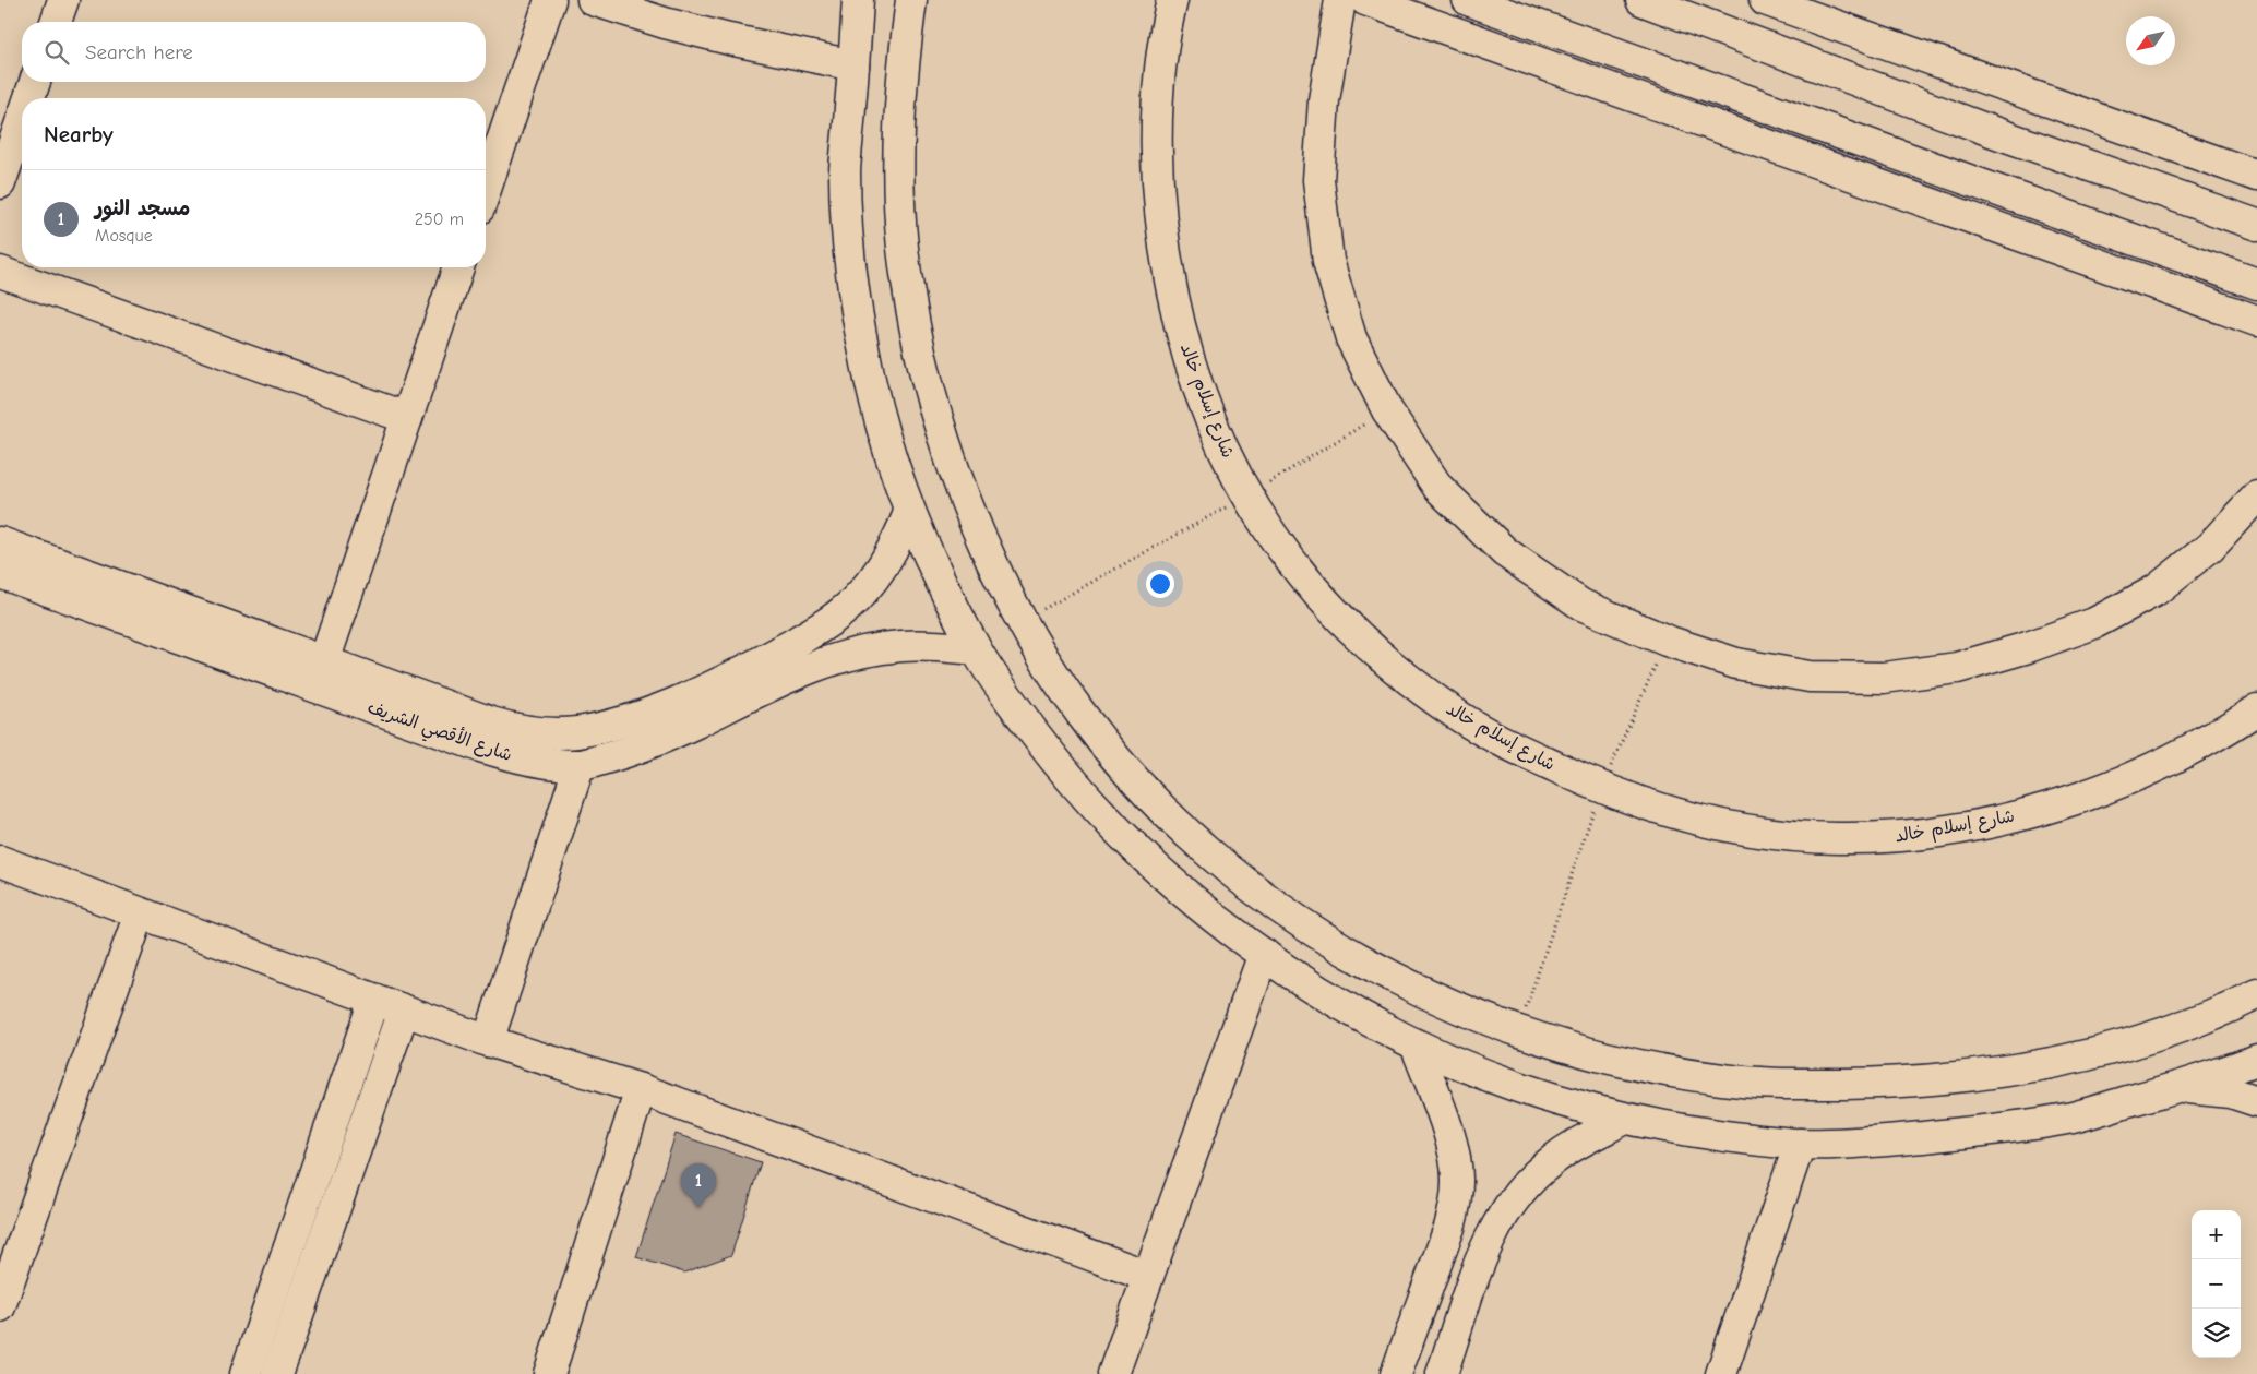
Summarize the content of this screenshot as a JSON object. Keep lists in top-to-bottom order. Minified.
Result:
{"streets":{"street":["شارع إسلام خالد","شارع الأقصي الشريف"]},"north":"bottom left","page":{"search":"Search here","heading":"Nearby","list":[{"mark":"1","name":"مسجد النور","note":"Mosque","value":"250 m"}],"pins":"1","map_buttons":["+","−"]}}
